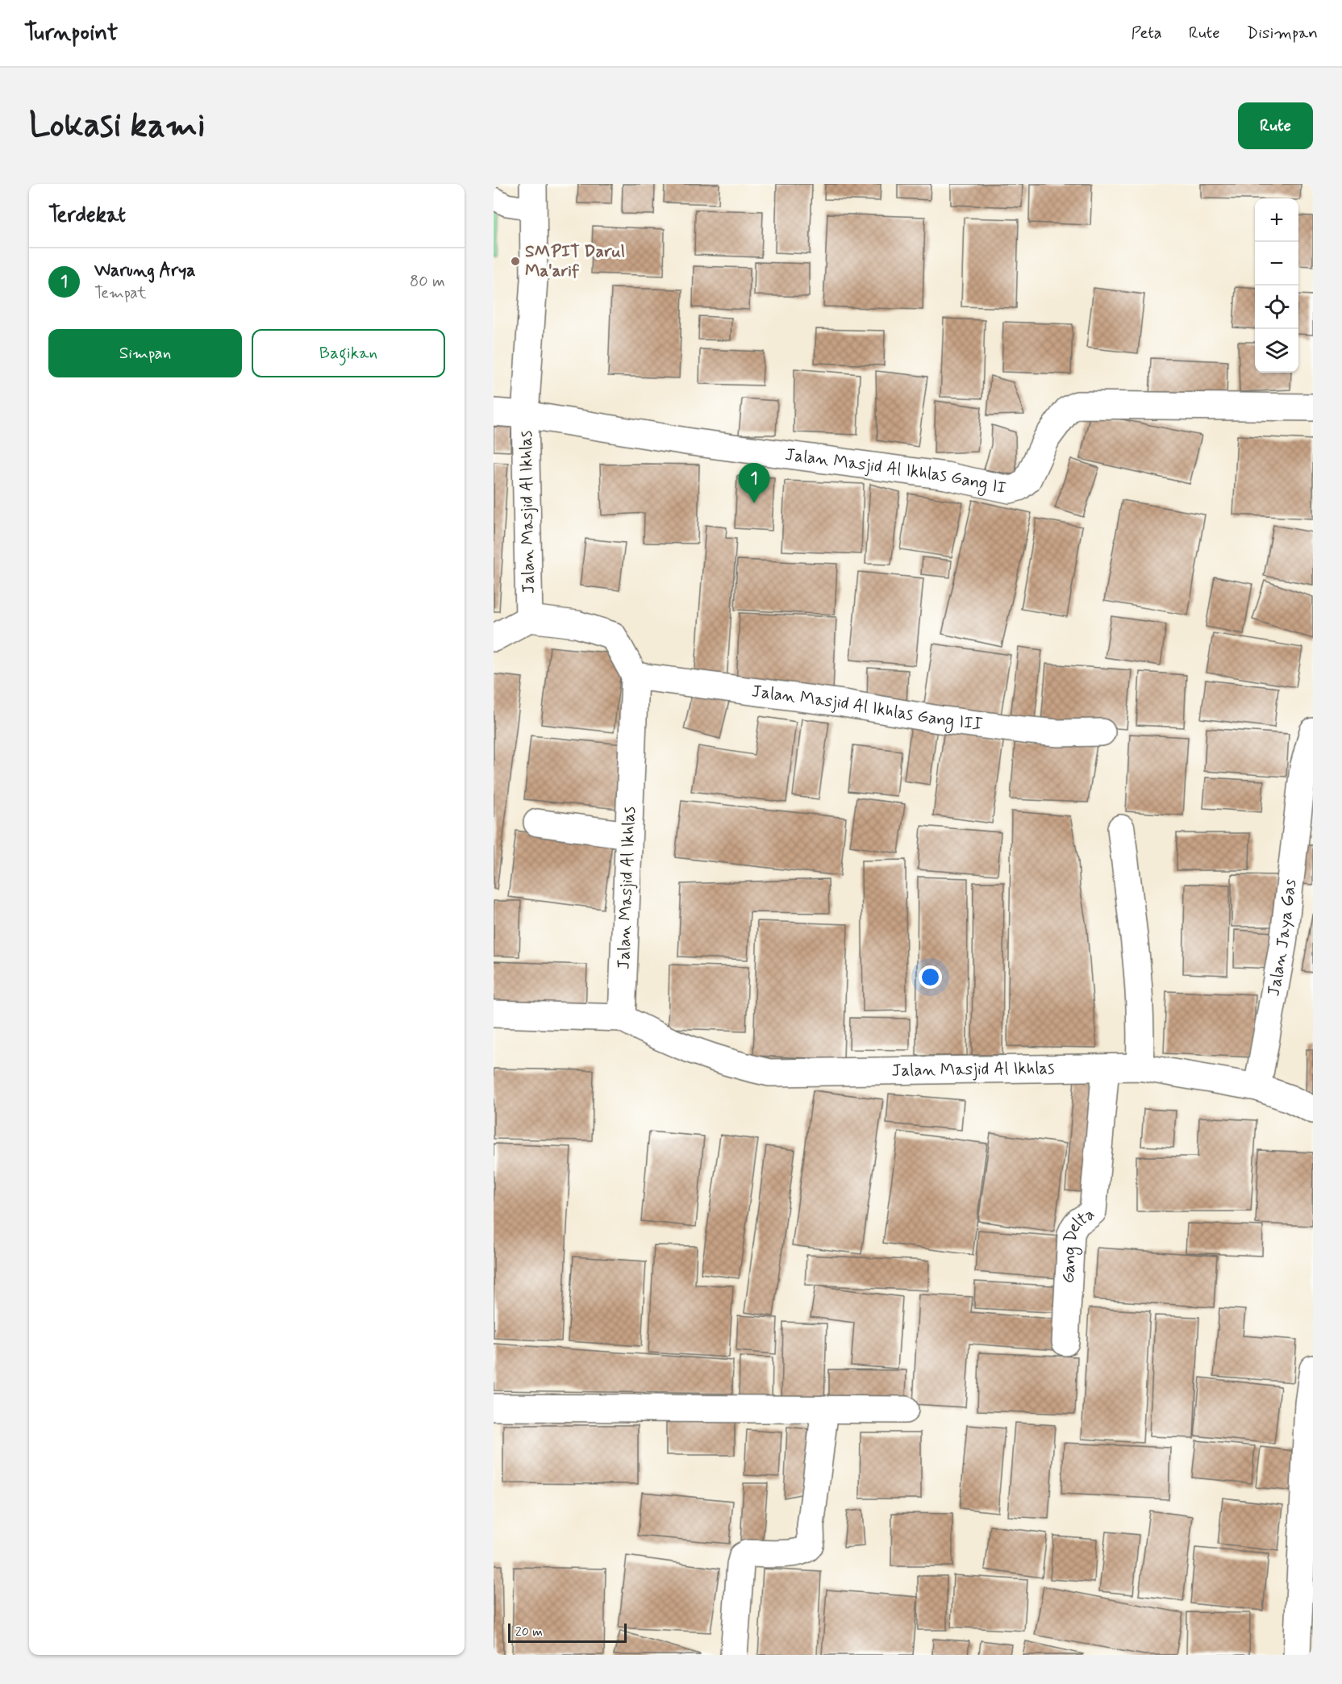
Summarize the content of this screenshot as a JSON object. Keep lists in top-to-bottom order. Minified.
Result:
{"streets":{"street":["Jalan Masjid Al Ikhlas Gang II","Jalan Masjid Al Ikhlas","Jalan Masjid Al Ikhlas Gang III","Jalan Jaya Gas","Gang Delta"]},"crossings":[["Jalan Masjid Al Ikhlas Gang II","Jalan Masjid Al Ikhlas"],["Jalan Masjid Al Ikhlas","Jalan Masjid Al Ikhlas Gang III"],["Jalan Masjid Al Ikhlas","Jalan Jaya Gas"],["Jalan Masjid Al Ikhlas","Gang Delta"]],"places":["SMPIT Darul Ma'arif"],"scale_bar":"20 m","page":{"header":"Turnpoint","nav":["Peta","Rute","Disimpan"],"buttons":["Rute",["Simpan","Bagikan"]],"title":"Lokasi kami","heading":"Terdekat","map_buttons":["+","−"],"list":[{"mark":"1","name":"Warung Arya","note":"Tempat","value":"80 m"}],"pins":"1","scale":"20 m"}}
